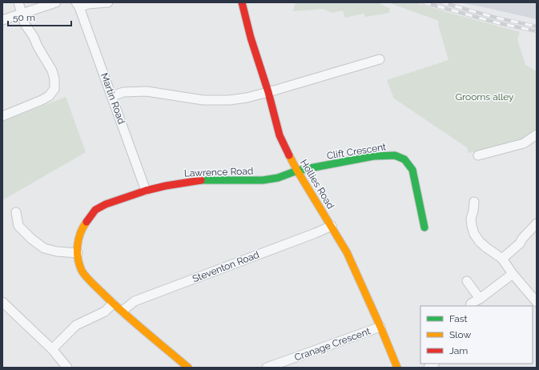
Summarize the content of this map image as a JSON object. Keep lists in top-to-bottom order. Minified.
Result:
{"streets":{"street":["Martin Road","Clift Crescent","Lawrence Road","Hollies Road","Steventon Road","Cranage Crescent"]},"crossings":[["Martin Road","Lawrence Road"],["Clift Crescent","Lawrence Road"],["Clift Crescent","Hollies Road"],["Lawrence Road","Hollies Road"],["Lawrence Road","Steventon Road"],["Hollies Road","Steventon Road"],["Hollies Road","Cranage Crescent"]],"parks":["Grooms alley"],"legend":["Fast","Slow","Jam"],"scale_bar":"50 m"}
